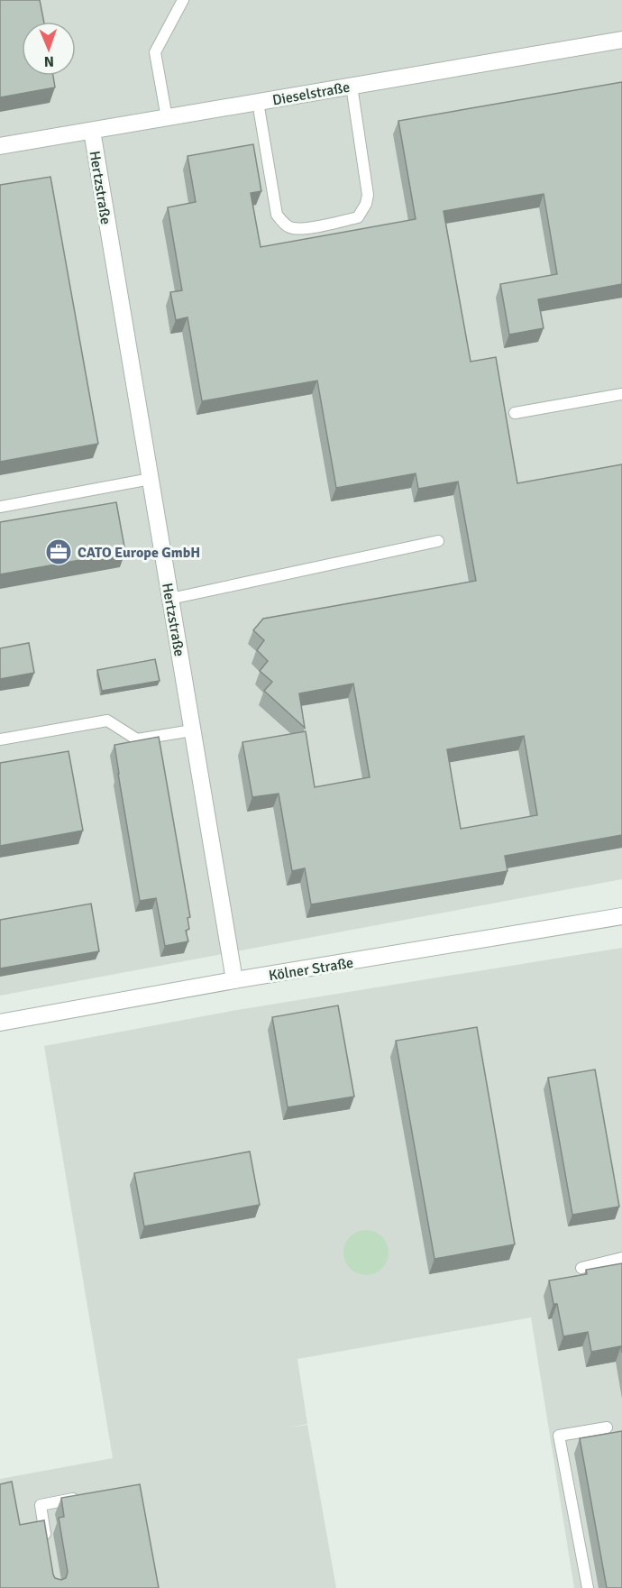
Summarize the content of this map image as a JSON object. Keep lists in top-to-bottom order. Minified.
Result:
{"streets":{"street":["Dieselstraße","Hertzstraße","Kölner Straße"]},"crossings":[["Dieselstraße","Hertzstraße"],["Hertzstraße","Kölner Straße"]],"places":{"office":["CATO Europe GmbH"]},"north":"bottom"}
